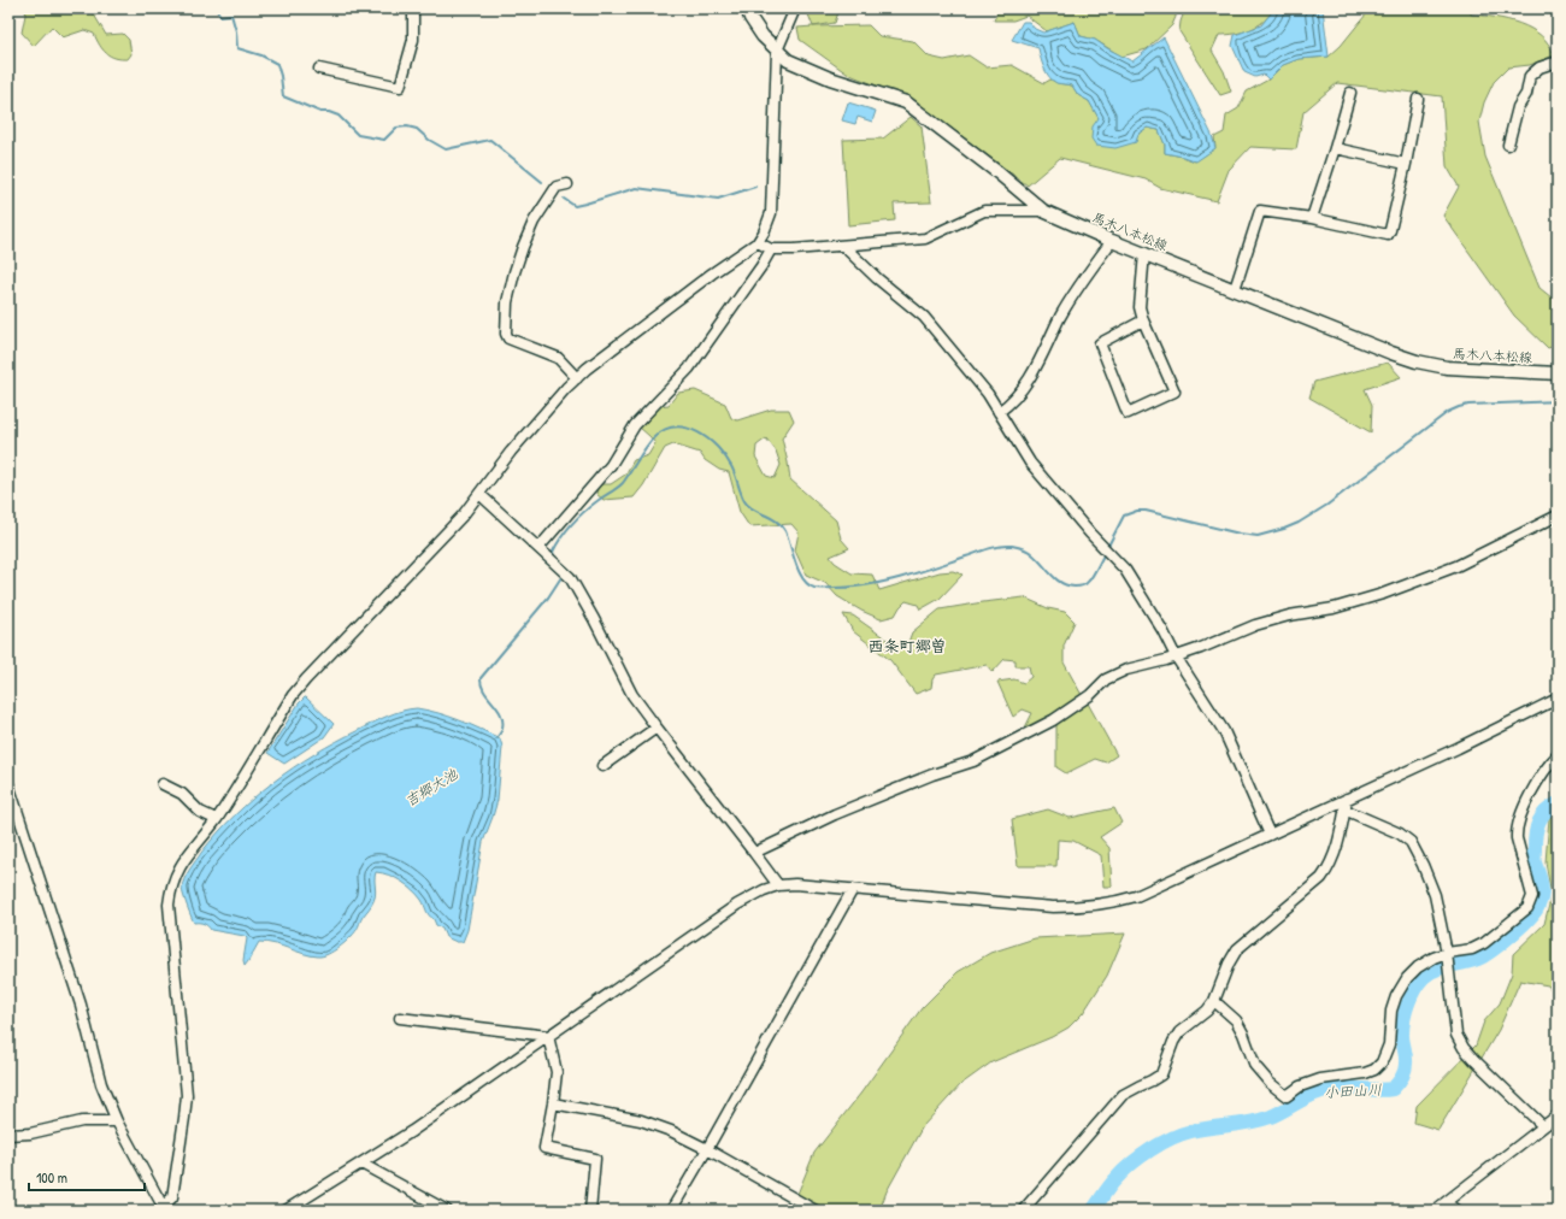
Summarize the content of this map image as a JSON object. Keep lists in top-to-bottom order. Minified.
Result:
{"streets":{"main road":["馬木八本松線"]},"districts":["西条町郷曽"],"water":["吉郷大池","小田山川"],"scale_bar":"100 m"}
